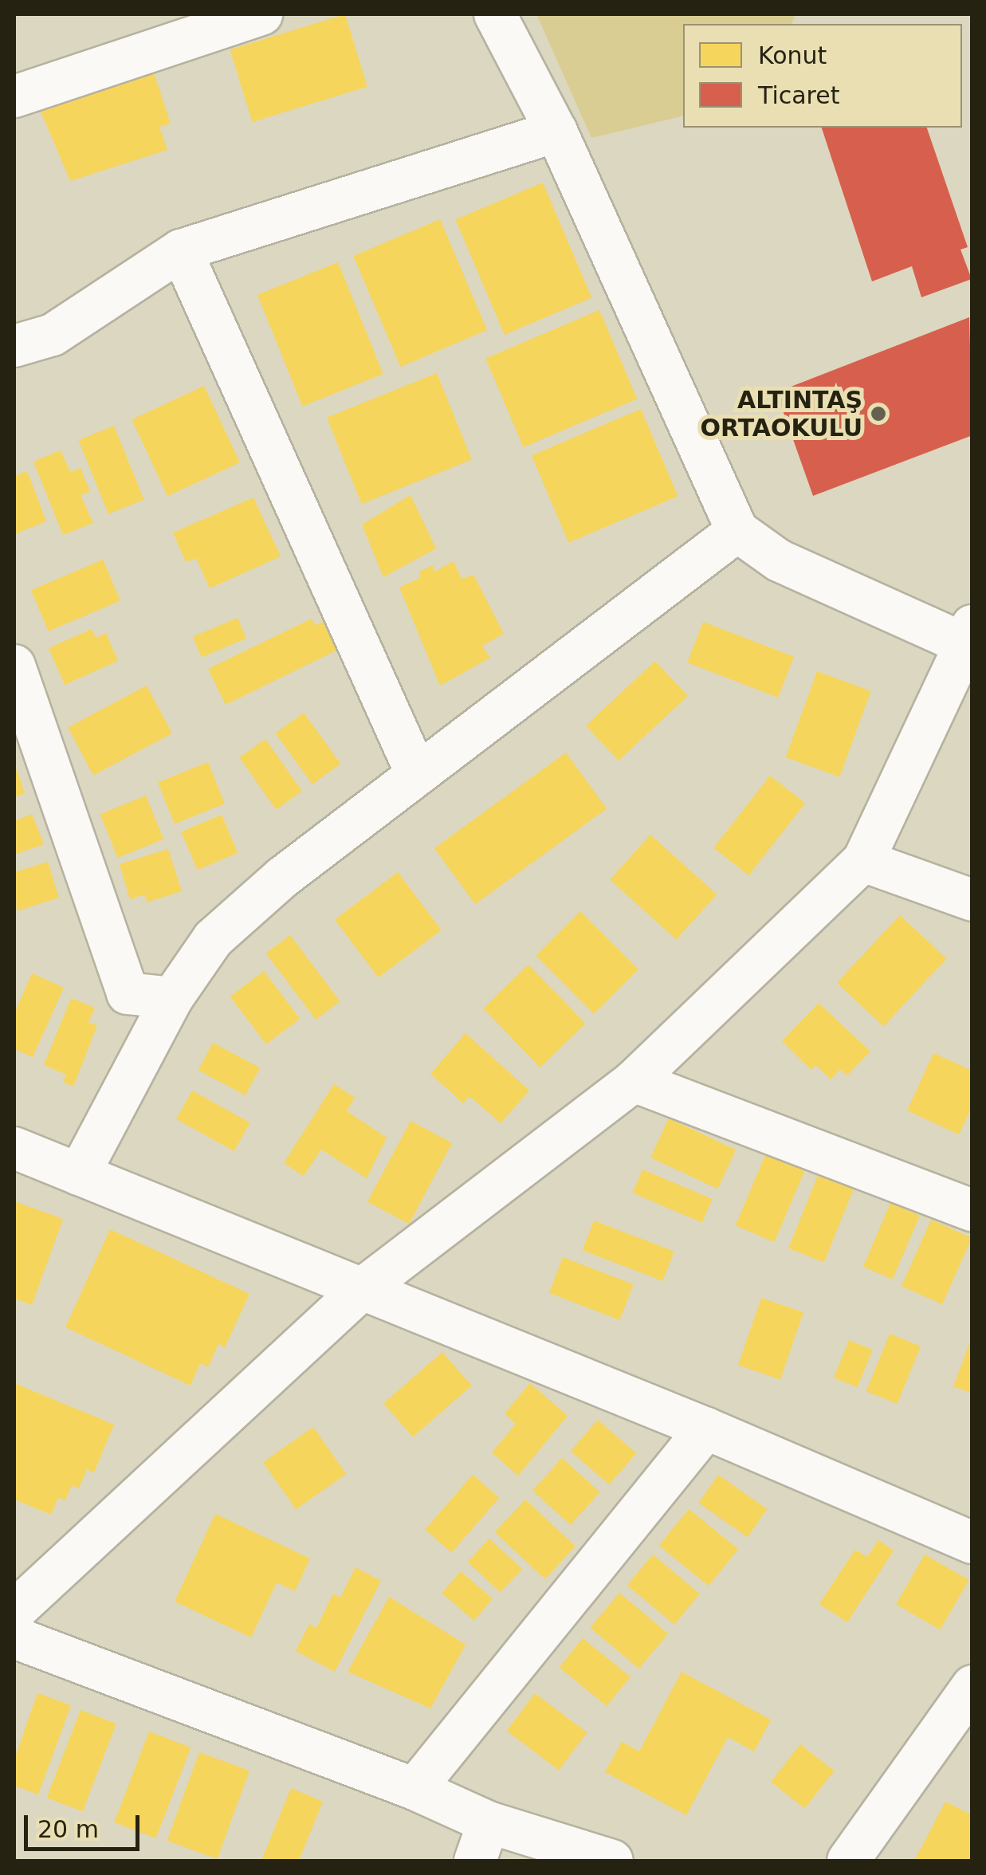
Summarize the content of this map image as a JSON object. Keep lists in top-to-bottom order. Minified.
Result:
{"places":["ALTINTAŞ ORTAOKULU"],"legend":["Konut","Ticaret"],"scale_bar":"20 m"}
